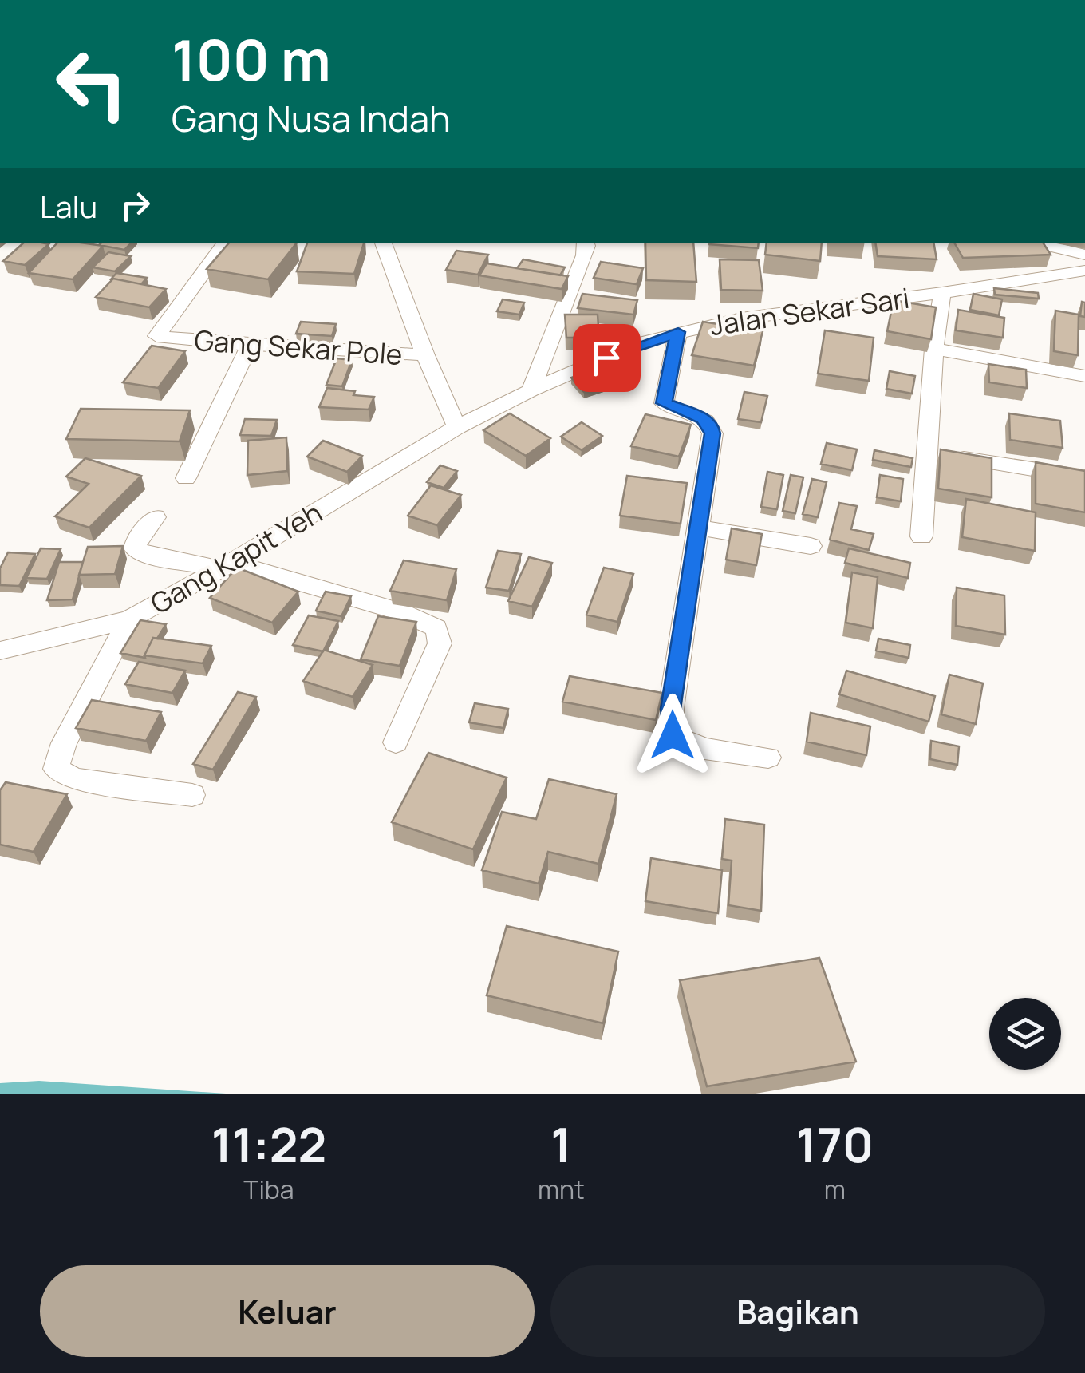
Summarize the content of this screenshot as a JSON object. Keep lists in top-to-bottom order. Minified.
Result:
{"streets":{"street":["Jalan Sekar Sari","Gang Sekar Pole","Gang Kapit Yeh"]},"crossings":[["Jalan Sekar Sari","Gang Kapit Yeh"]],"page":{"turn":["100 m","Gang Nusa Indah"],"then":"Lalu","eta":["11:22","Tiba","1","mnt","170","m"],"buttons":["Keluar","Bagikan"]}}
